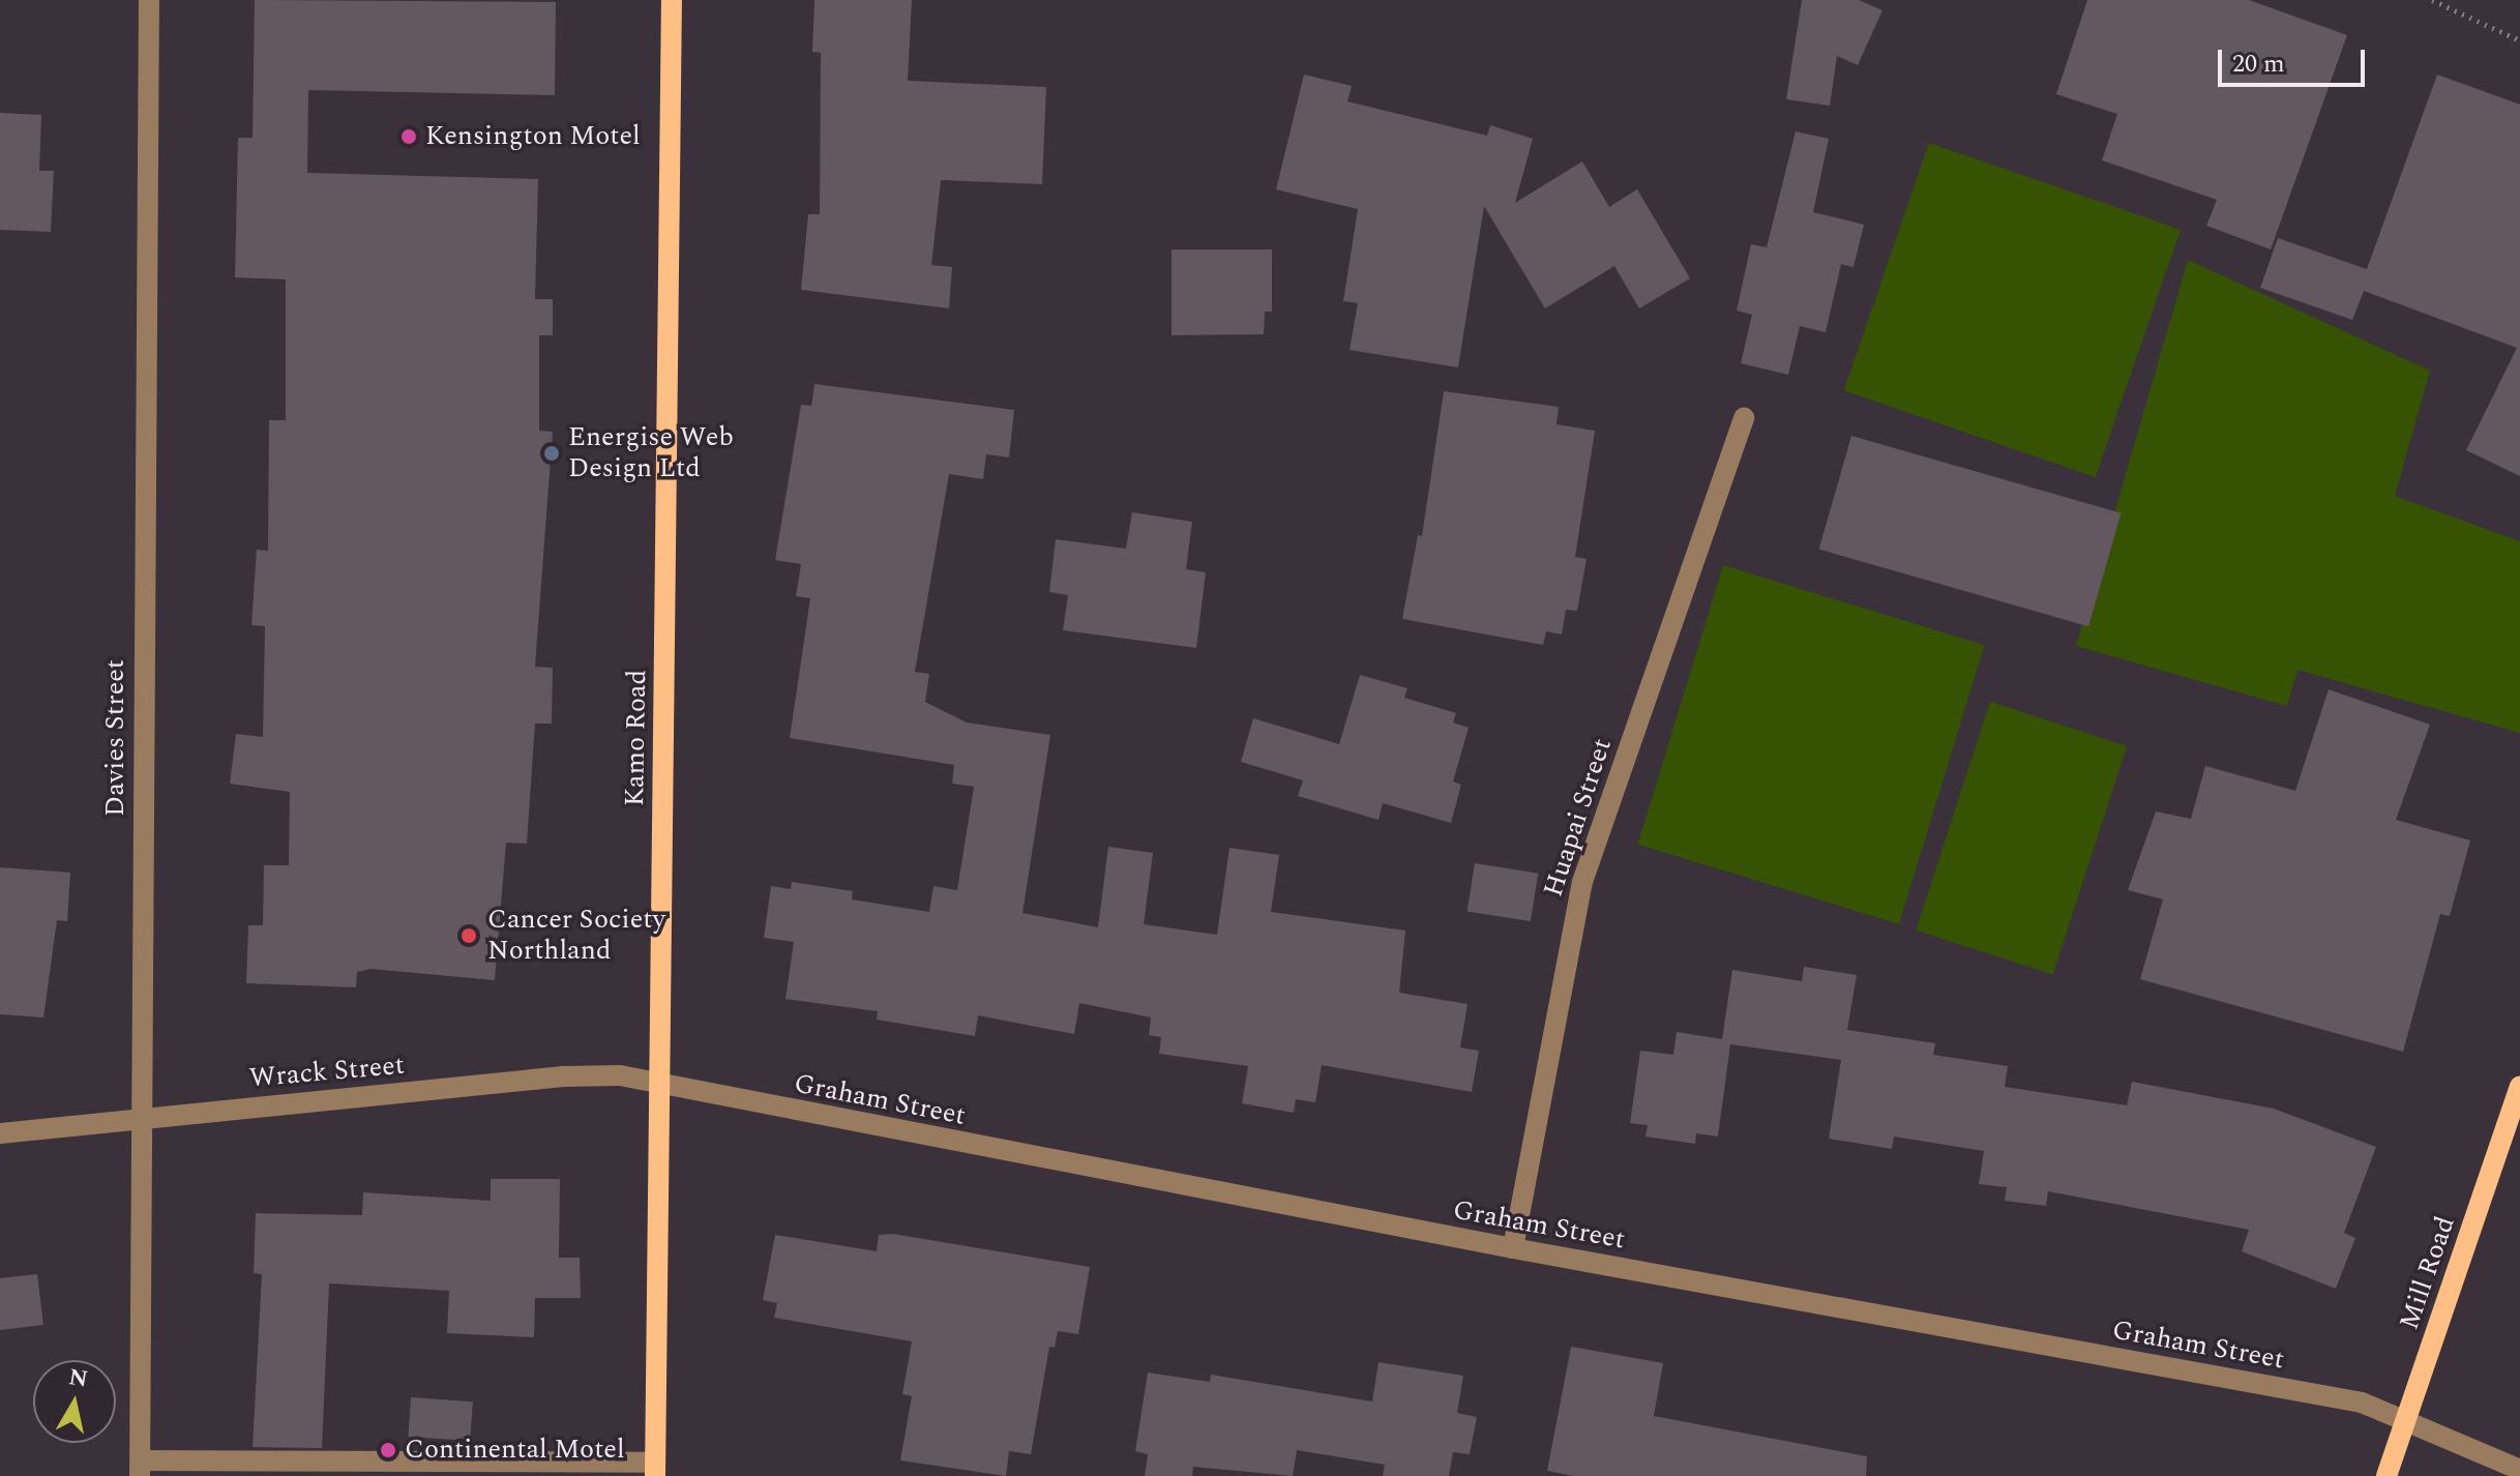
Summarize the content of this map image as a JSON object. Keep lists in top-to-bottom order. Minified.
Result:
{"streets":{"main road":["Kamo Road","Mill Road"],"street":["Davies Street","Huapai Street","Wrack Street","Graham Street"]},"crossings":[["Davies Street","Wrack Street"],["Kamo Road","Wrack Street"],["Kamo Road","Graham Street"],["Huapai Street","Graham Street"],["Wrack Street","Graham Street"],["Graham Street","Mill Road"]],"places":["Kensington Motel","Energise Web Design Ltd","Cancer Society Northland","Continental Motel"],"scale_bar":"20 m","north":"top"}
